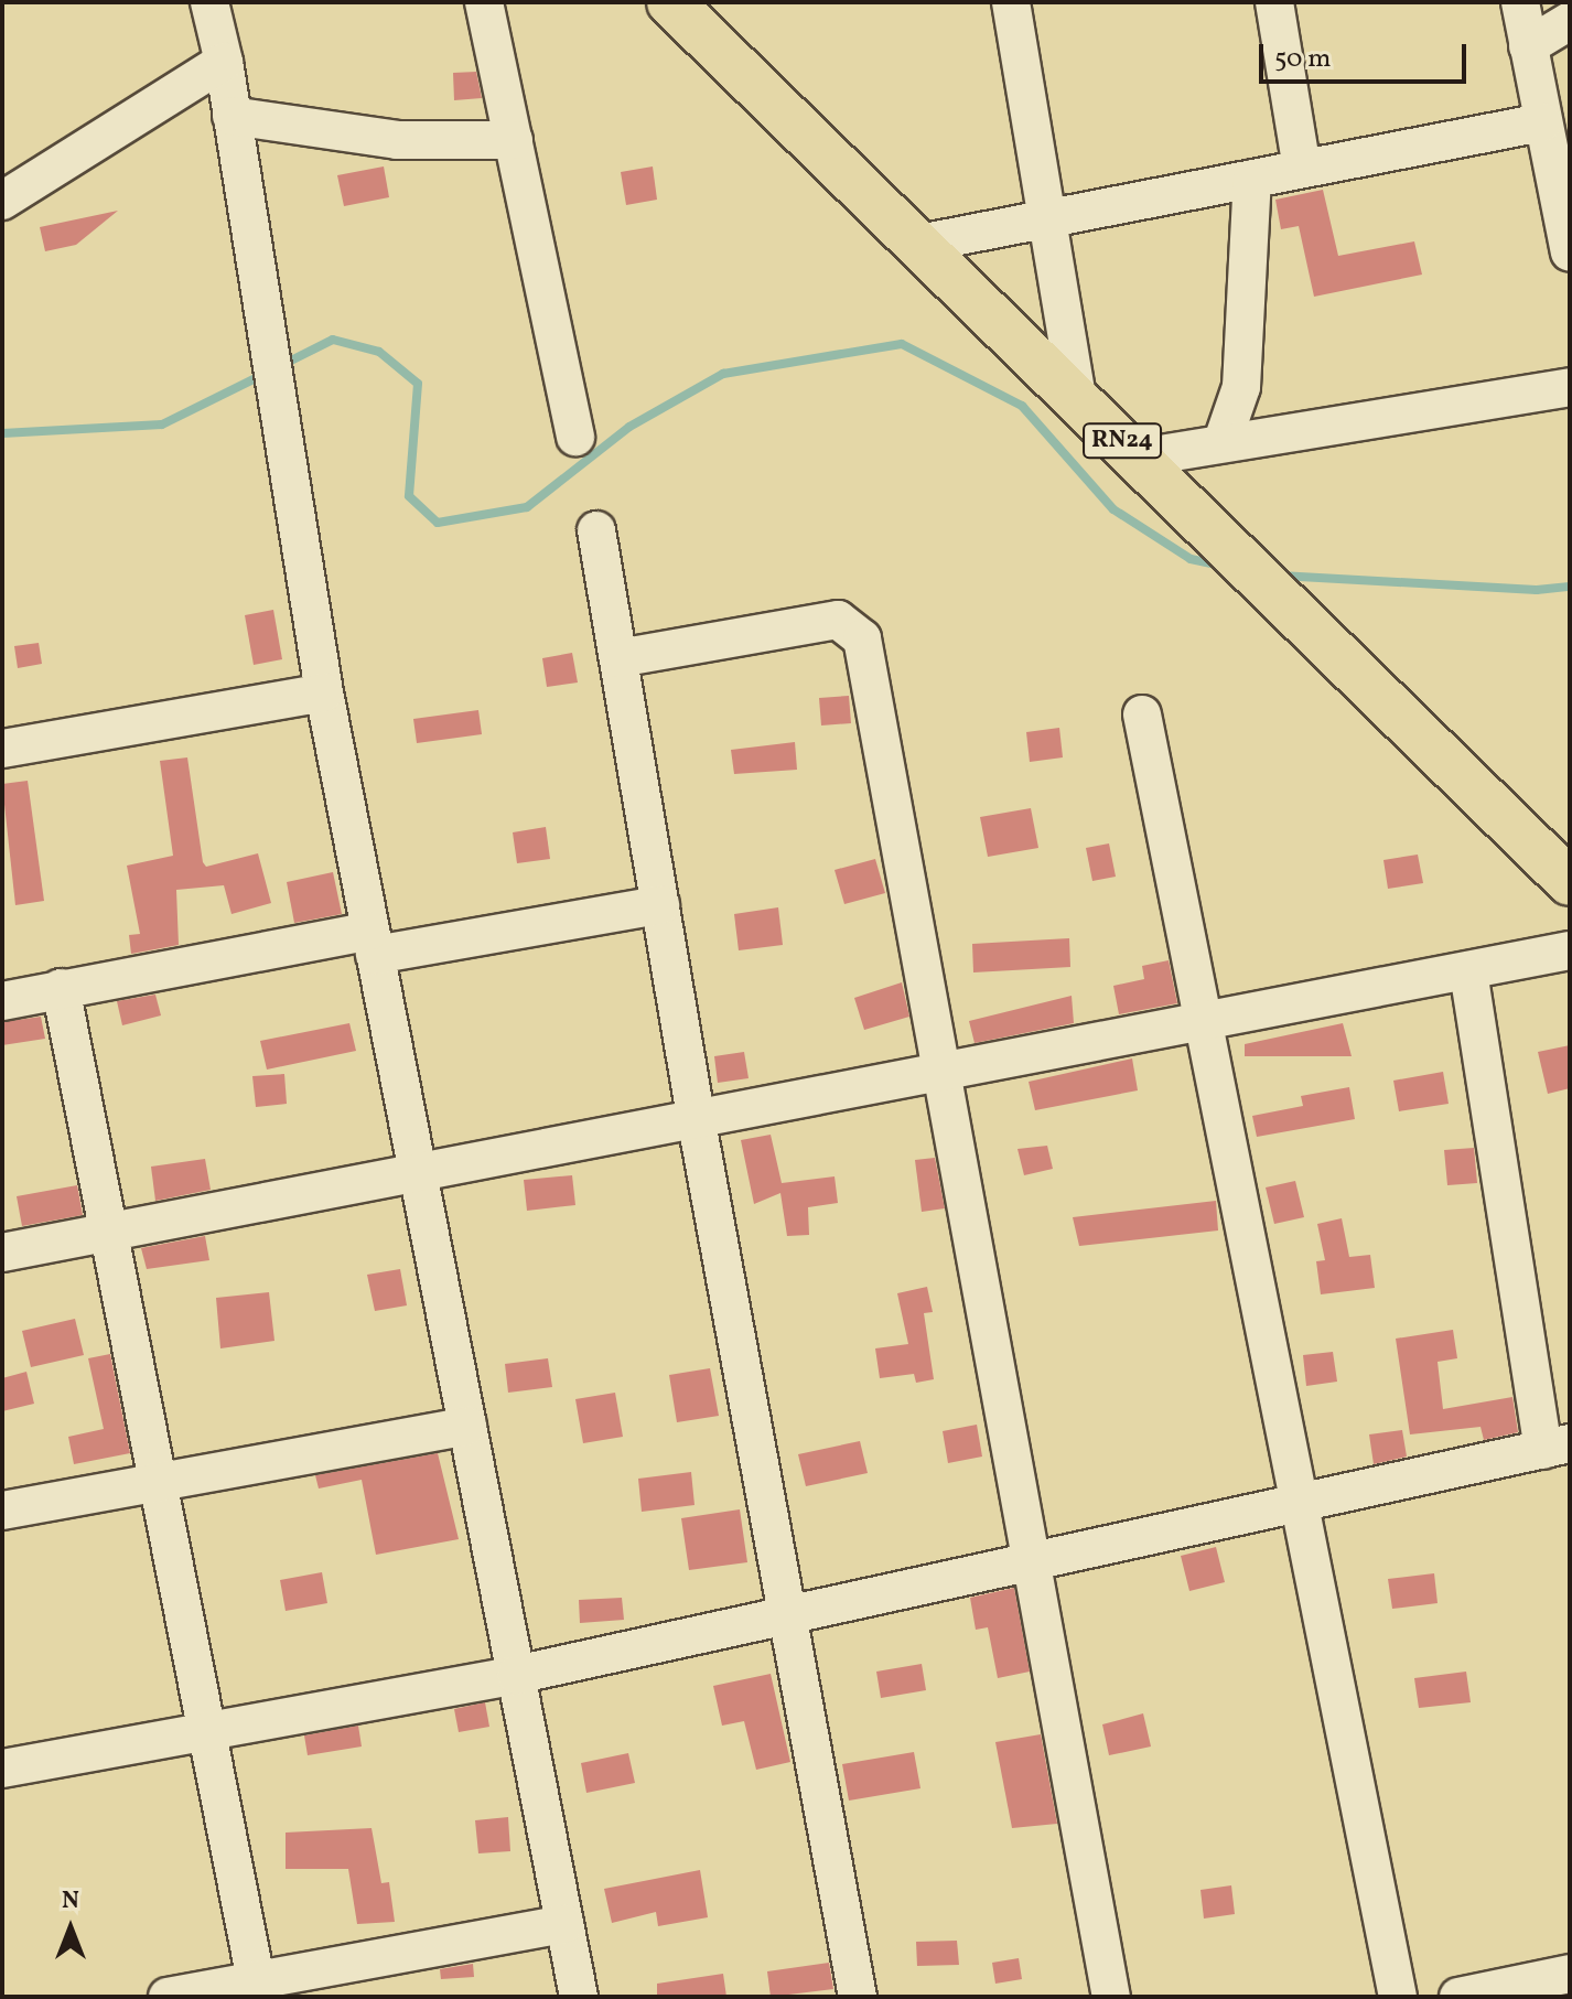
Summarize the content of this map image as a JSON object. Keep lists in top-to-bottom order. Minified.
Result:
{"streets":{"main road":["RN24"]},"scale_bar":"50 m","north":"top"}
